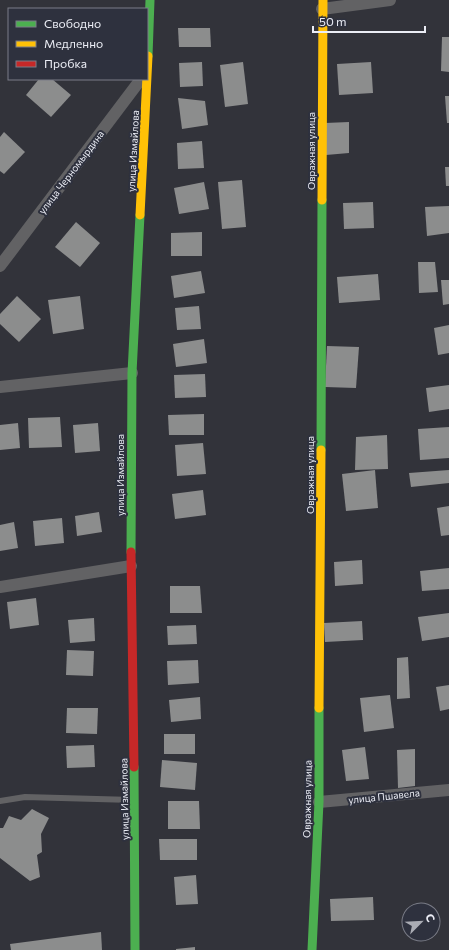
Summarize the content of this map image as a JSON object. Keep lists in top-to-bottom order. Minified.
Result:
{"streets":{"street":["улица Измайлова","Овражная улица","улица Черномырдина","улица Пшавела"]},"crossings":[["Овражная улица","улица Пшавела"]],"legend":["Свободно","Медленно","Пробка"],"scale_bar":"50 m","north":"top right"}
